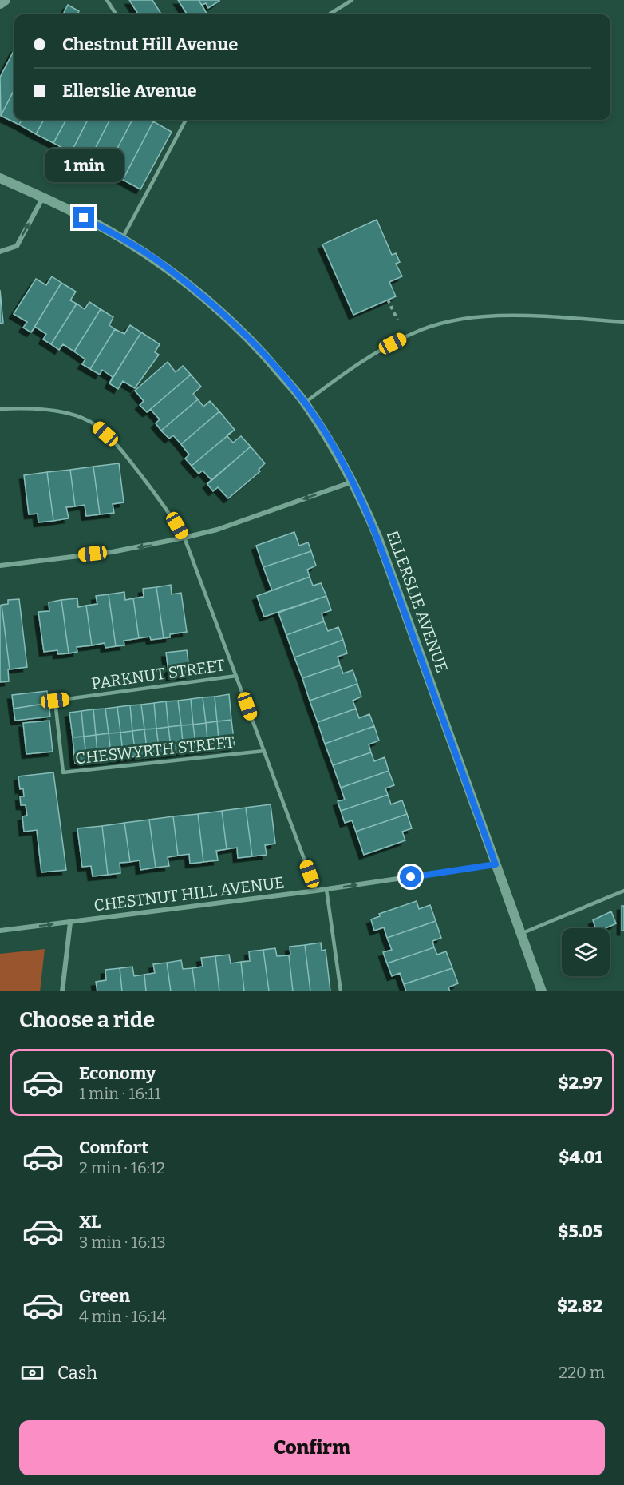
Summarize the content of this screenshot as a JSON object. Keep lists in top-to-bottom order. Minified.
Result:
{"streets":{"street":["ELLERSLIE AVENUE","CHESTNUT HILL AVENUE"],"lane":["PARKNUT STREET","CHESWYRTH STREET"]},"crossings":[["ELLERSLIE AVENUE","CHESTNUT HILL AVENUE"],["PARKNUT STREET","CHESWYRTH STREET"]],"one_way":["CHESTNUT HILL AVENUE"],"page":{"banner":["Chestnut Hill Avenue","Ellerslie Avenue"],"bubble":"1 min","heading":"Choose a ride","list":[{"name":"Economy","note":"1 min · 16:11","value":"$2.97"},{"name":"Comfort","note":"2 min · 16:12","value":"$4.01"},{"name":"XL","note":"3 min · 16:13","value":"$5.05"},{"name":"Green","note":"4 min · 16:14","value":"$2.82"}],"pay":["Cash","220 m"],"buttons":"Confirm"}}
